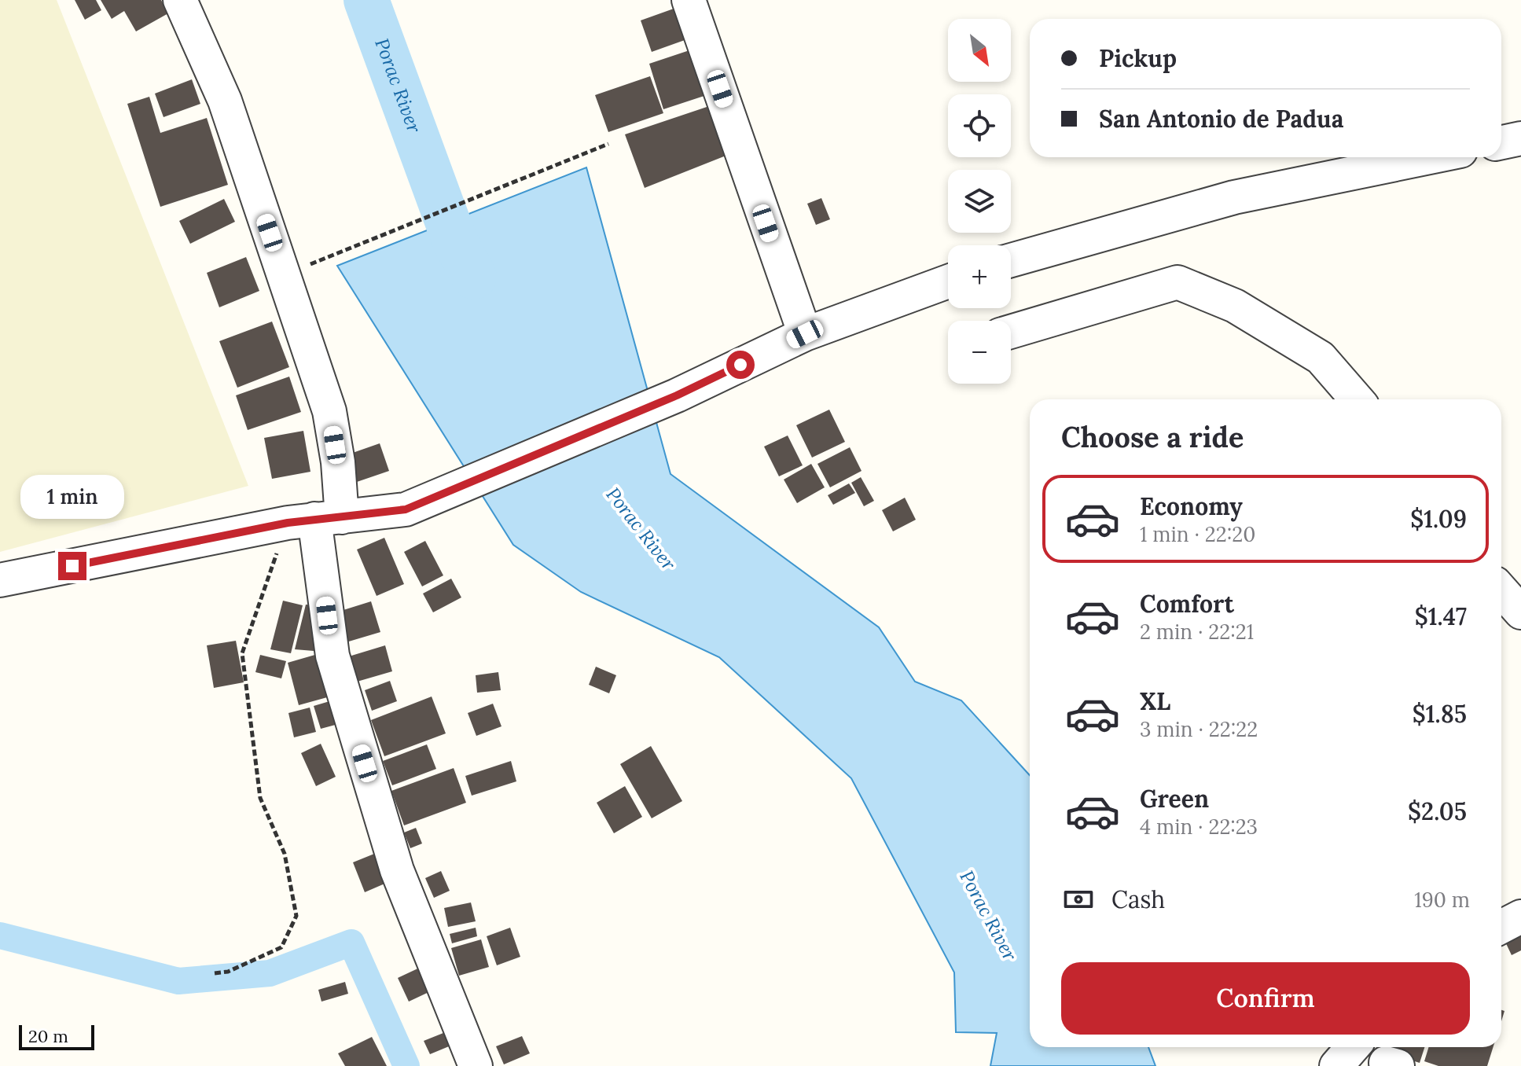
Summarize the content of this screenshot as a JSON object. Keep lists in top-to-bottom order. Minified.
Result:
{"water":["Porac River"],"scale_bar":"20 m","north":"bottom right","page":{"map_buttons":["+","−"],"banner":["Pickup","San Antonio de Padua"],"heading":"Choose a ride","bubble":"1 min","list":[{"name":"Economy","note":"1 min · 22:20","value":"$1.09"},{"name":"Comfort","note":"2 min · 22:21","value":"$1.47"},{"name":"XL","note":"3 min · 22:22","value":"$1.85"},{"name":"Green","note":"4 min · 22:23","value":"$2.05"}],"pay":["Cash","190 m"],"buttons":"Confirm","scale":"20 m"}}
